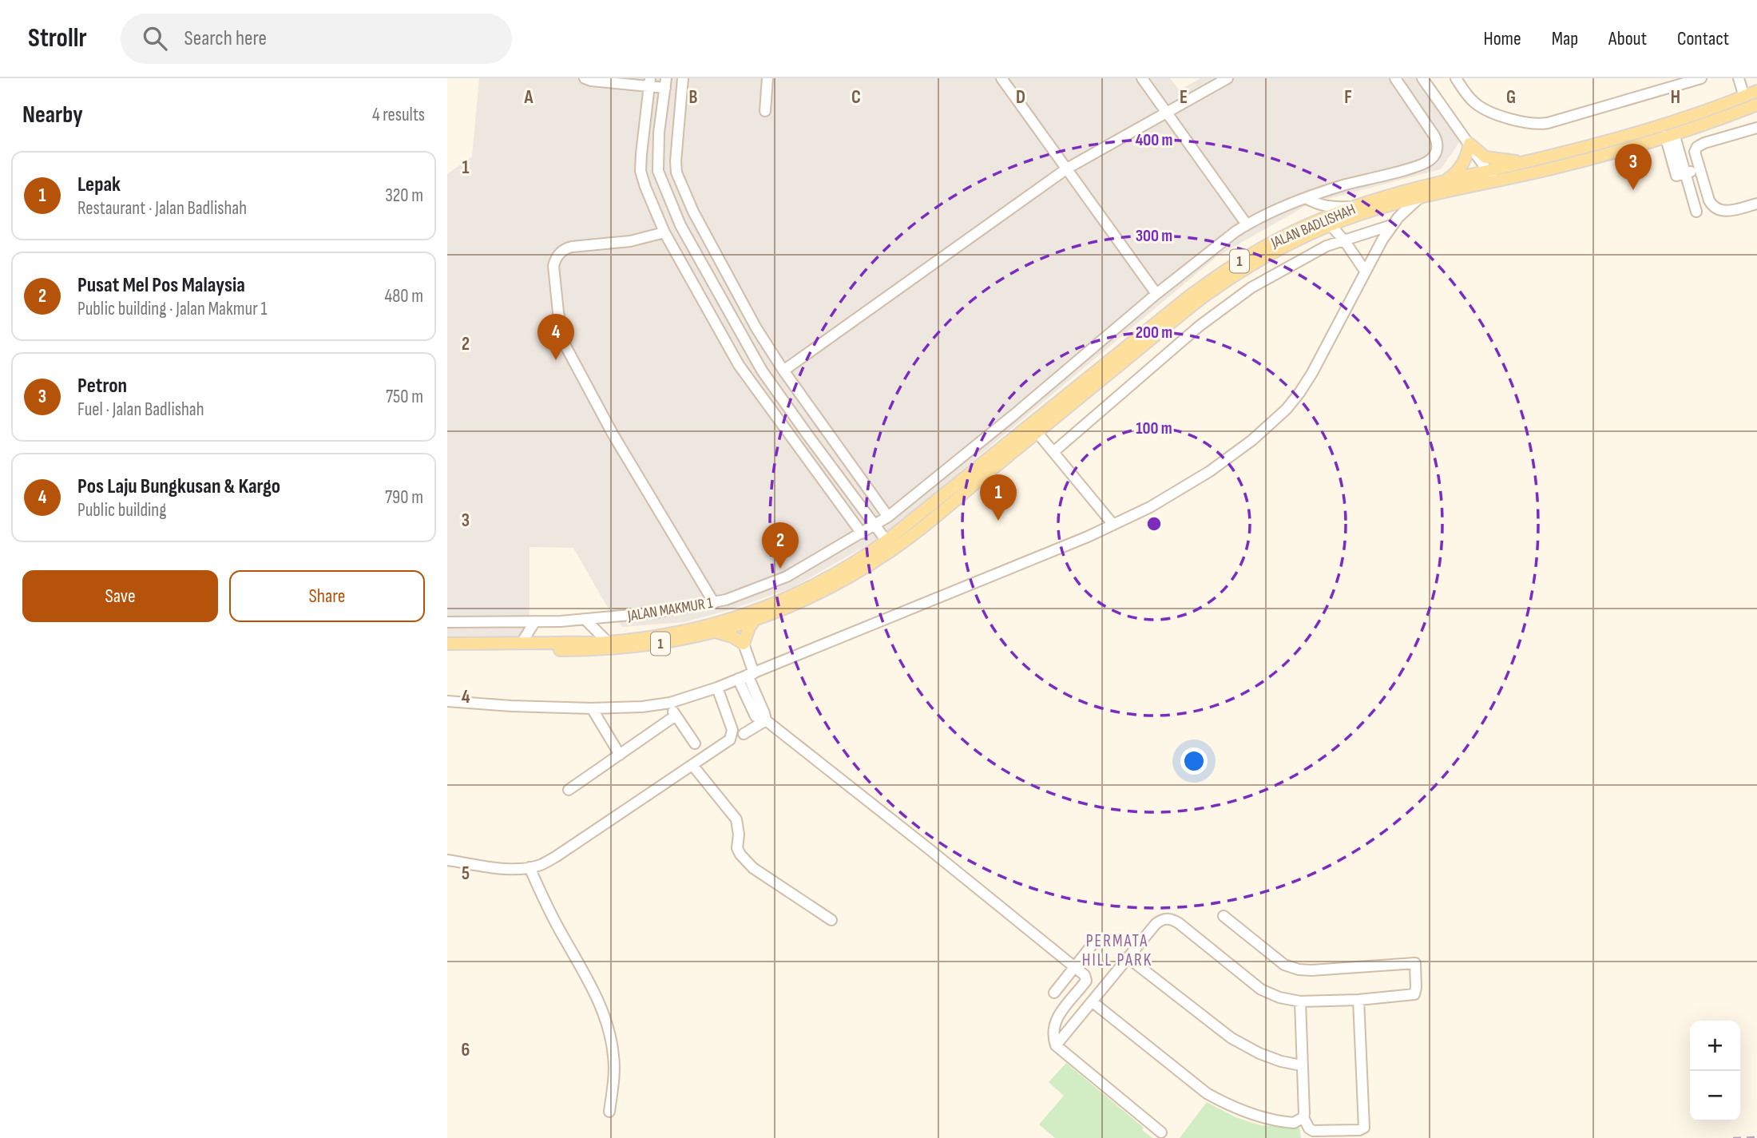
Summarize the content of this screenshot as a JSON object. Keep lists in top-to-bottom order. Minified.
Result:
{"streets":{"main road":["JALAN BADLISHAH","1"],"street":["JALAN MAKMUR 1"]},"crossings":[["JALAN BADLISHAH","1"]],"districts":["PERMATA HILL PARK"],"page":{"header":"Strollr","search":"Search here","nav":["Home","Map","About","Contact"],"heading":["Nearby","4 results"],"pins":["3","4","1","2"],"list":[{"mark":"1","name":"Lepak","note":"Restaurant · Jalan Badlishah","value":"320 m"},{"mark":"2","name":"Pusat Mel Pos Malaysia","note":"Public building · Jalan Makmur 1","value":"480 m"},{"mark":"3","name":"Petron","note":"Fuel · Jalan Badlishah","value":"750 m"},{"mark":"4","name":"Pos Laju Bungkusan & Kargo","note":"Public building","value":"790 m"}],"buttons":["Save","Share"],"map_buttons":["+","−"]},"grid":{"columns":["A","B","C","D","E","F","G","H"],"rows":["1","2","3","4","5","6"]},"rings":["400 m","300 m","200 m","100 m"]}
